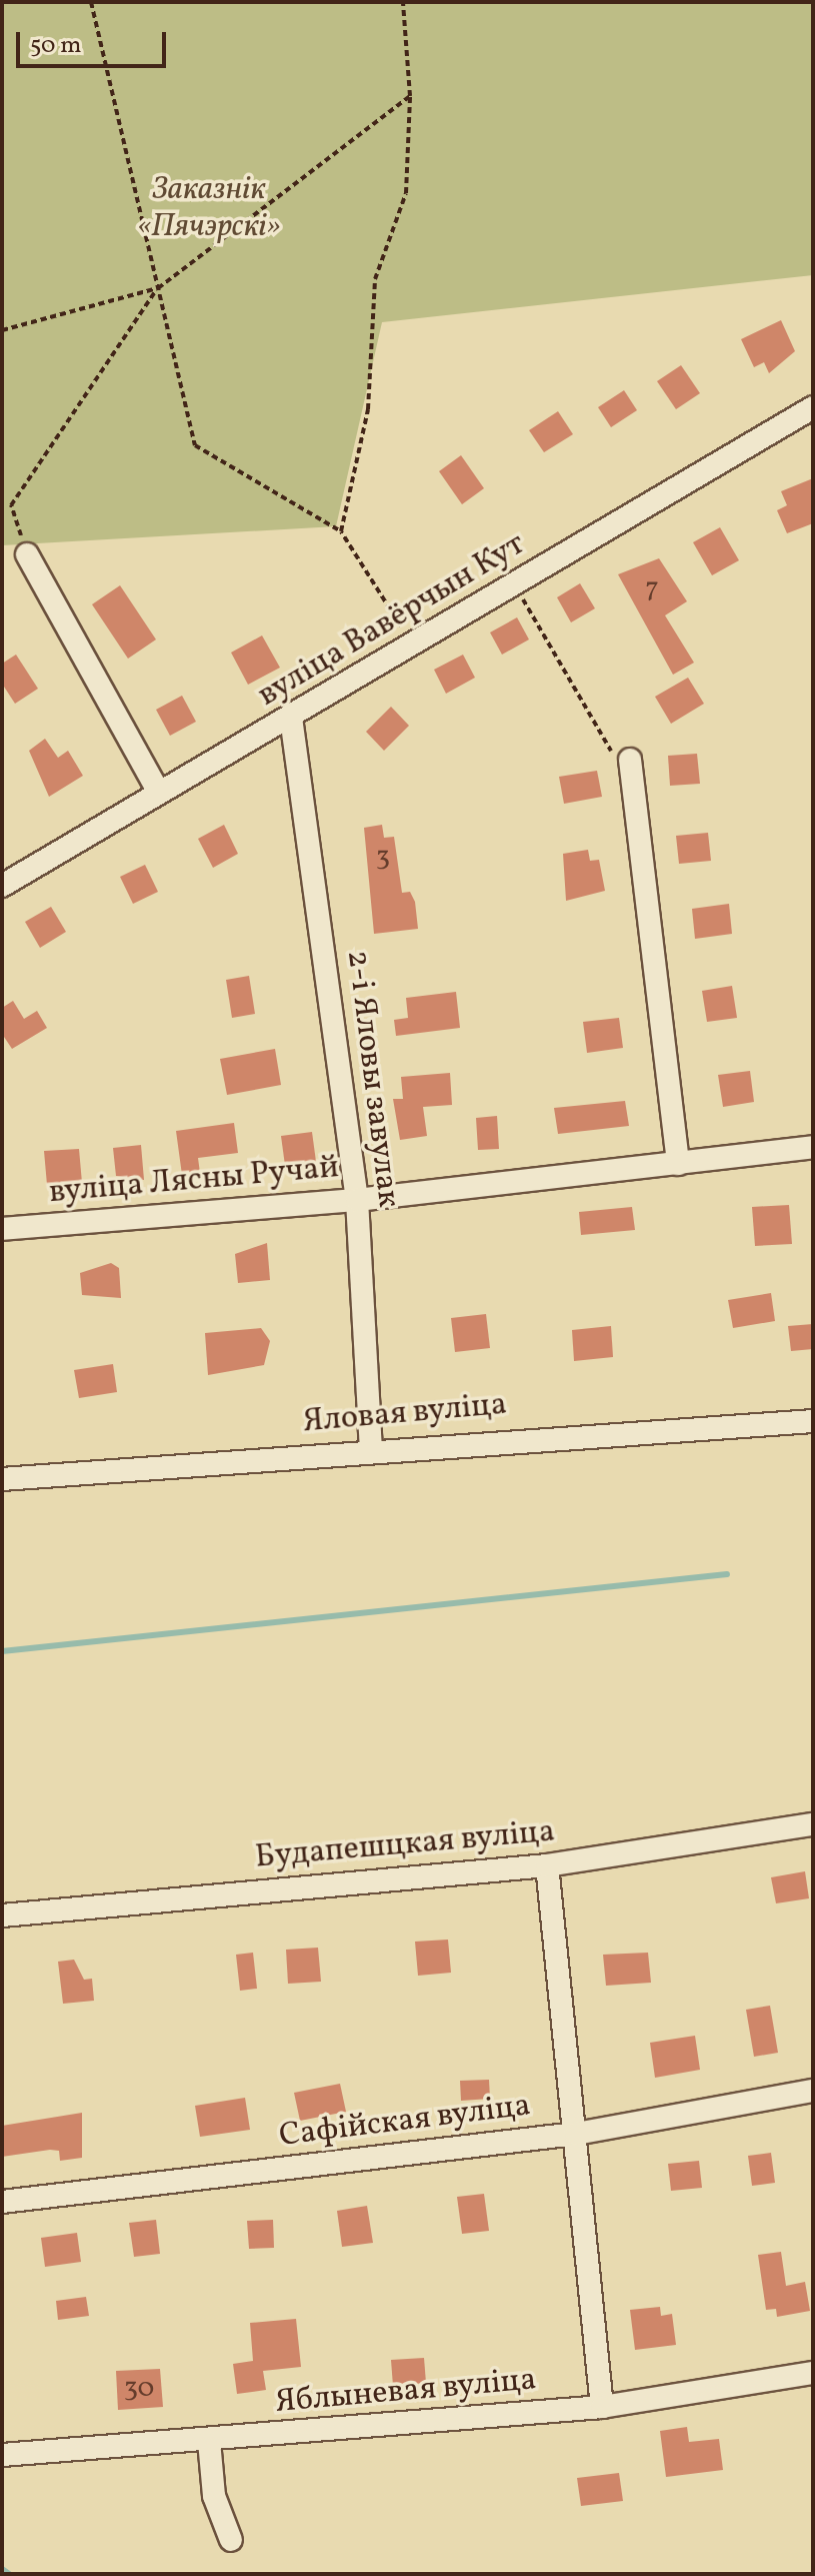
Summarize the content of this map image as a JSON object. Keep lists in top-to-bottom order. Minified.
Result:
{"streets":{"street":["вуліца Вавёрчын Кут","2-і Яловы завулак","вуліца Лясны Ручай","Яловая вуліца","Будапешцкая вуліца","Сафійская вуліца","Яблыневая вуліца"]},"crossings":[["вуліца Вавёрчын Кут","2-і Яловы завулак"],["2-і Яловы завулак","вуліца Лясны Ручай"],["2-і Яловы завулак","Яловая вуліца"]],"parks":["Заказнік «Пячэрскі»"],"house_numbers":["7","3","30"],"scale_bar":"50 m"}
